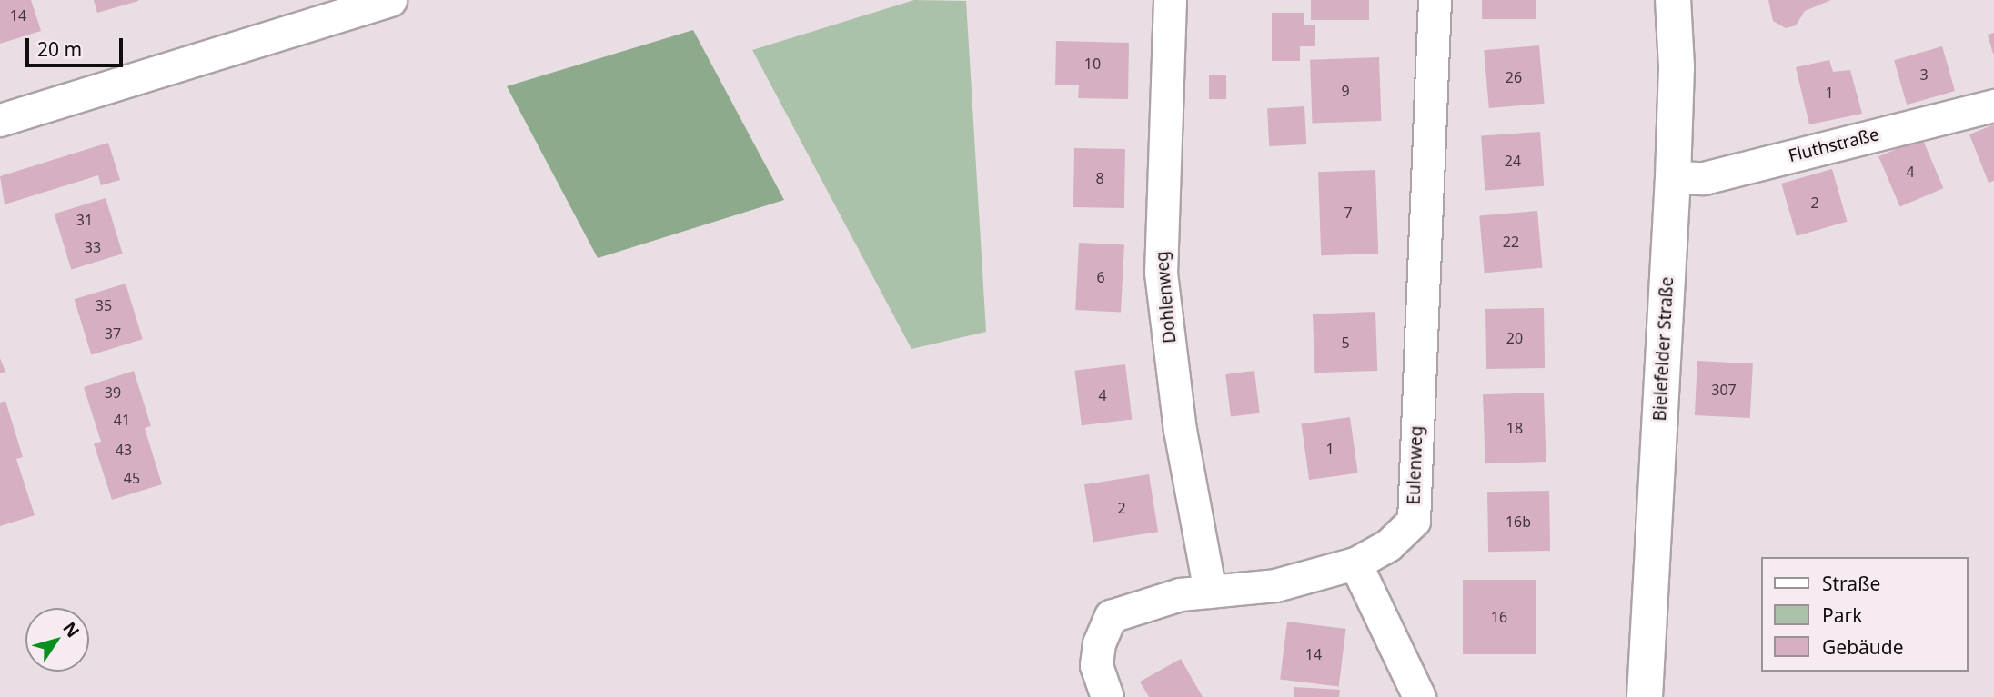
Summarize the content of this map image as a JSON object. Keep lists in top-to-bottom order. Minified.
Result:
{"streets":{"main road":["Bielefelder Straße"],"street":["Fluthstraße","Dohlenweg","Eulenweg"]},"crossings":[["Fluthstraße","Bielefelder Straße"],["Dohlenweg","Eulenweg"]],"house_numbers":["14","10","3","26","9","1","24","4","8","2","7","31","22","33","6","35","37","20","5","307","39","4","41","18","1","43","45","2","16b","16","14"],"legend":["Straße","Park","Gebäude"],"scale_bar":"20 m","north":"top right"}
